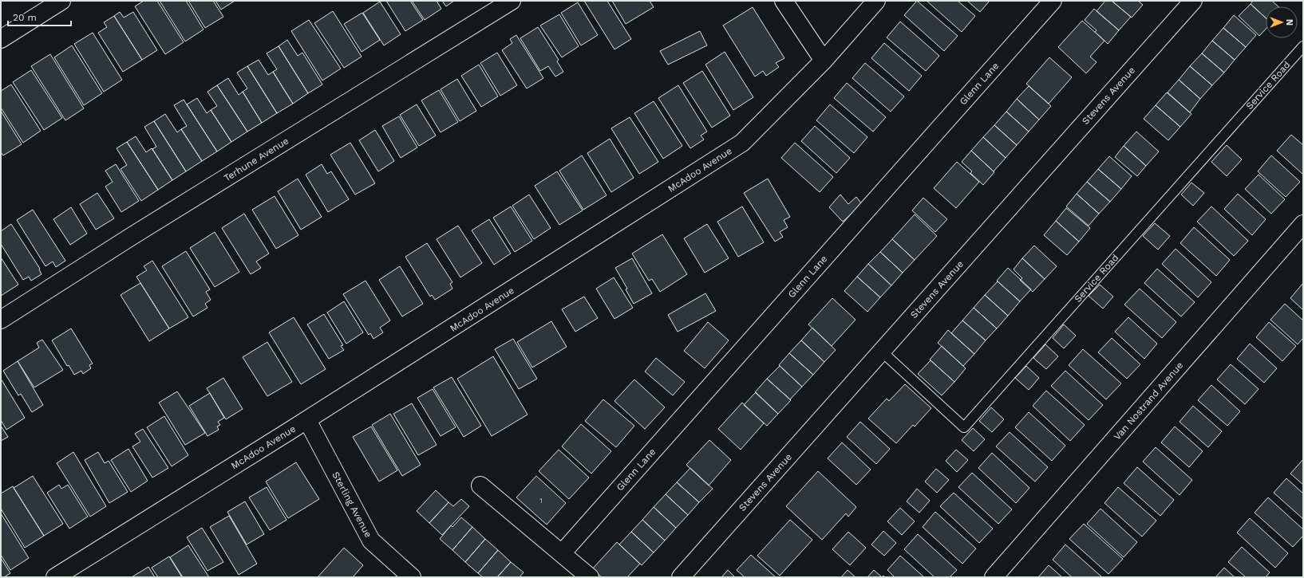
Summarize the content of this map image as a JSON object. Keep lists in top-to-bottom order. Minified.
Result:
{"streets":{"street":["Glenn Lane","Stevens Avenue","Terhune Avenue","McAdoo Avenue","Van Nostrand Avenue","Sterling Avenue"],"lane":["Service Road"]},"crossings":[["Service Road","Stevens Avenue"],["McAdoo Avenue","Sterling Avenue"]],"house_numbers":["1"],"scale_bar":"20 m","north":"right"}
